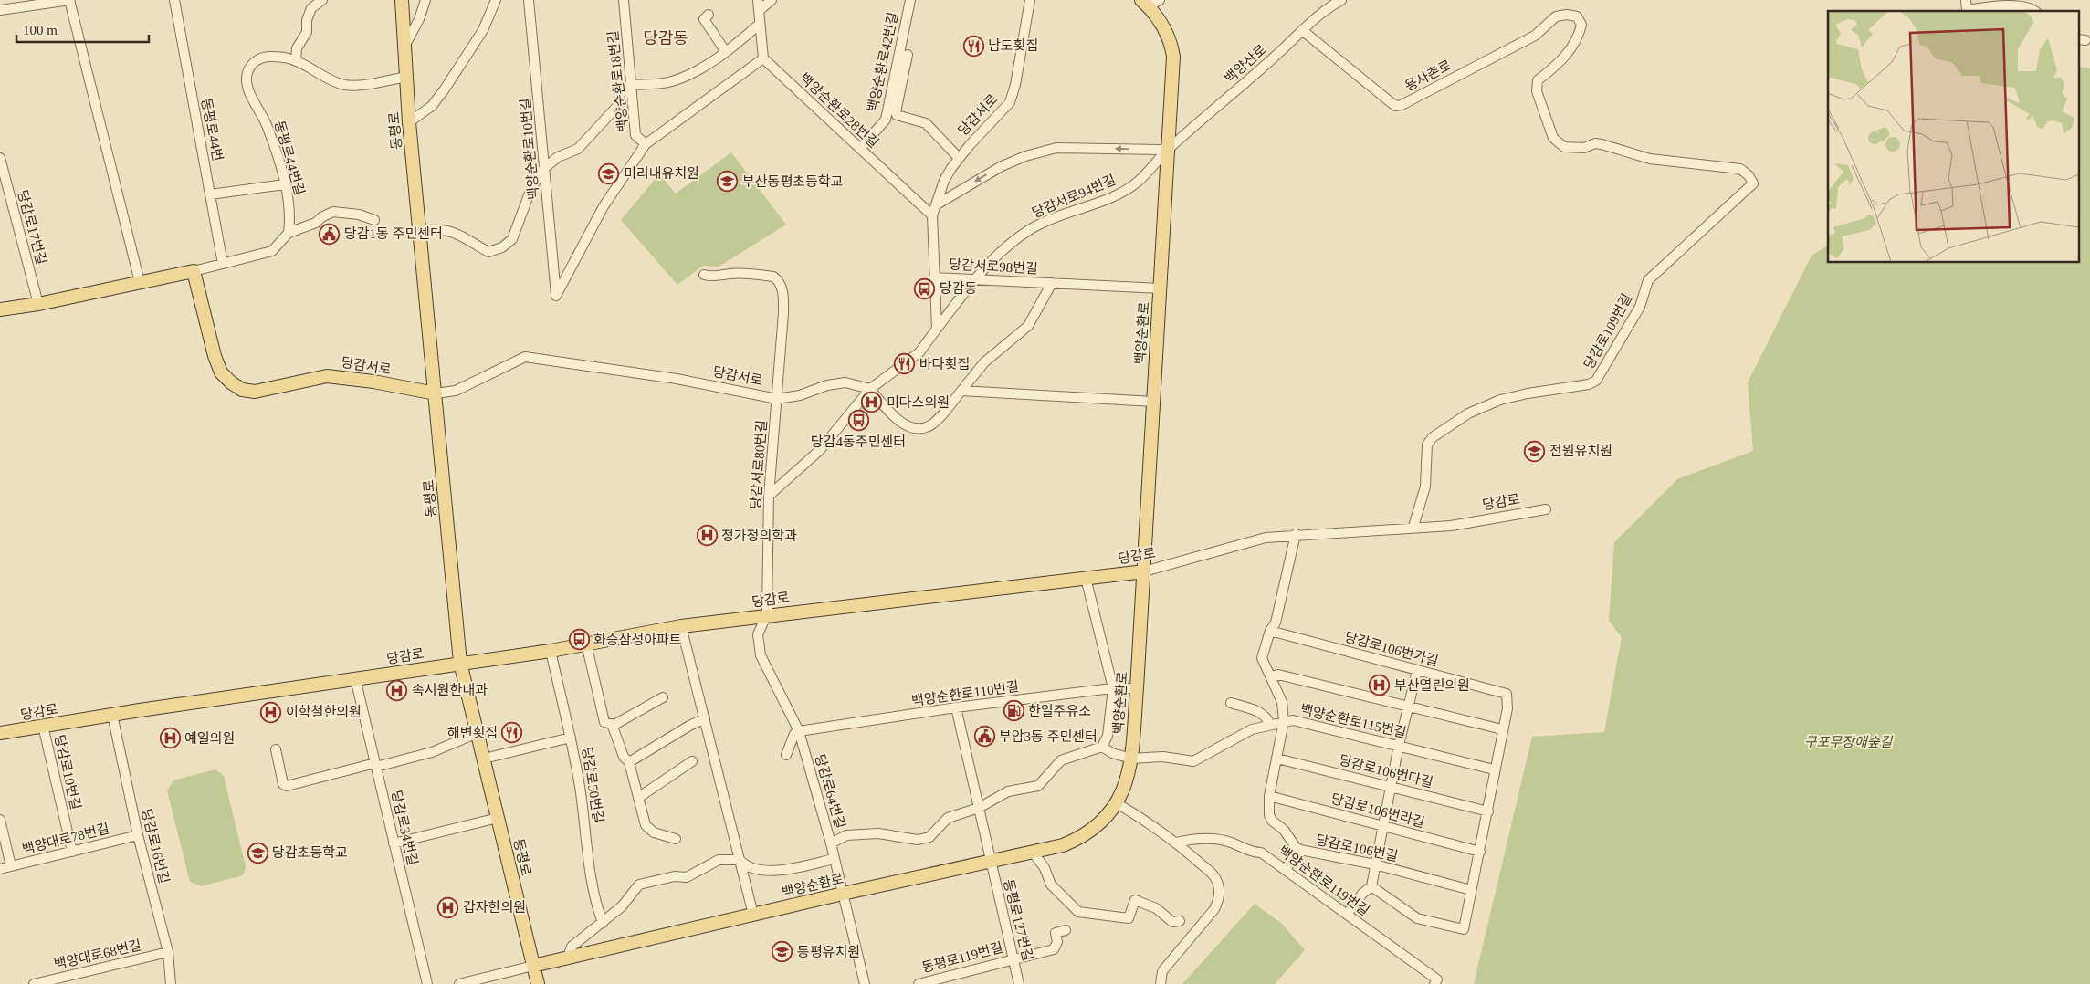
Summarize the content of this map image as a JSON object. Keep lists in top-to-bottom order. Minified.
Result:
{"streets":{"main road":["당감서로","동평로","백양순환로","당감로"],"street":["백양순환로42번길","백양산로","용사촌로","백양순환로18번길","백양순환로28번길","동평로44번","백양순환로10번길","동평로44번길","당감서로94번길","당감로17번길","당감서로98번길","당감로109번길","당감서로80번길","당감로106번가길","백양순환로110번길","백양순환로115번길","당감로106번다길","당감로10번길","당감로50번길","당감로64번길","당감로106번라길","당감로34번길","백양대로78번길","당감로16번길","당감로106번길","백양순환로119번길","동평로127번길","백양대로68번길","동평로119번길"]},"crossings":[["백양순환로42번길","백양순환로28번길"],["백양산로","용사촌로"],["백양산로","당감서로94번길"],["백양산로","백양순환로"],["용사촌로","당감로109번길"],["백양순환로18번길","백양순환로10번길"],["백양순환로28번길","당감서로"],["당감서로","동평로"],["당감서로","당감서로94번길"],["당감서로","당감서로98번길"],["당감서로","당감서로80번길"],["동평로","동평로44번길"],["동평로","백양순환로"],["동평로","당감로"],["당감서로94번길","당감서로98번길"],["당감서로94번길","백양순환로"],["당감서로98번길","백양순환로"],["당감로109번길","당감로"],["백양순환로","당감로"],["백양순환로","백양순환로110번길"],["백양순환로","백양순환로115번길"],["백양순환로","당감로64번길"],["백양순환로","동평로127번길"],["당감서로80번길","당감로"],["당감서로80번길","당감로64번길"],["당감로","당감로10번길"],["당감로","당감로50번길"],["당감로","당감로64번길"],["당감로","당감로34번길"],["당감로","당감로16번길"],["당감로","당감로106번길"],["당감로106번가길","당감로106번길"],["백양순환로110번길","당감로64번길"],["백양순환로110번길","동평로127번길"],["백양순환로115번길","당감로106번길"],["당감로106번다길","당감로106번길"],["당감로10번길","백양대로78번길"],["당감로106번라길","당감로106번길"],["백양대로78번길","당감로16번길"],["당감로16번길","백양대로68번길"],["동평로127번길","동평로119번길"]],"districts":["당감동"],"parks":["구포무장애숲길"],"places":{"restaurant":["남도횟집","바다횟집","해변횟집"],"school or university":["미리내유치원","부산동평초등학교","전원유치원","당감초등학교","동평유치원"],"public building":["당감1동 주민센터","부암3동 주민센터"],"bus stop":["당감동","당감4동주민센터","화승삼성아파트"],"hospital":["미다스의원","정가정의학과","부산열린의원","속시원한내과","이학철한의원","예일의원","갑자한의원"],"fuel station":["한일주유소"]},"scale_bar":"100 m"}
